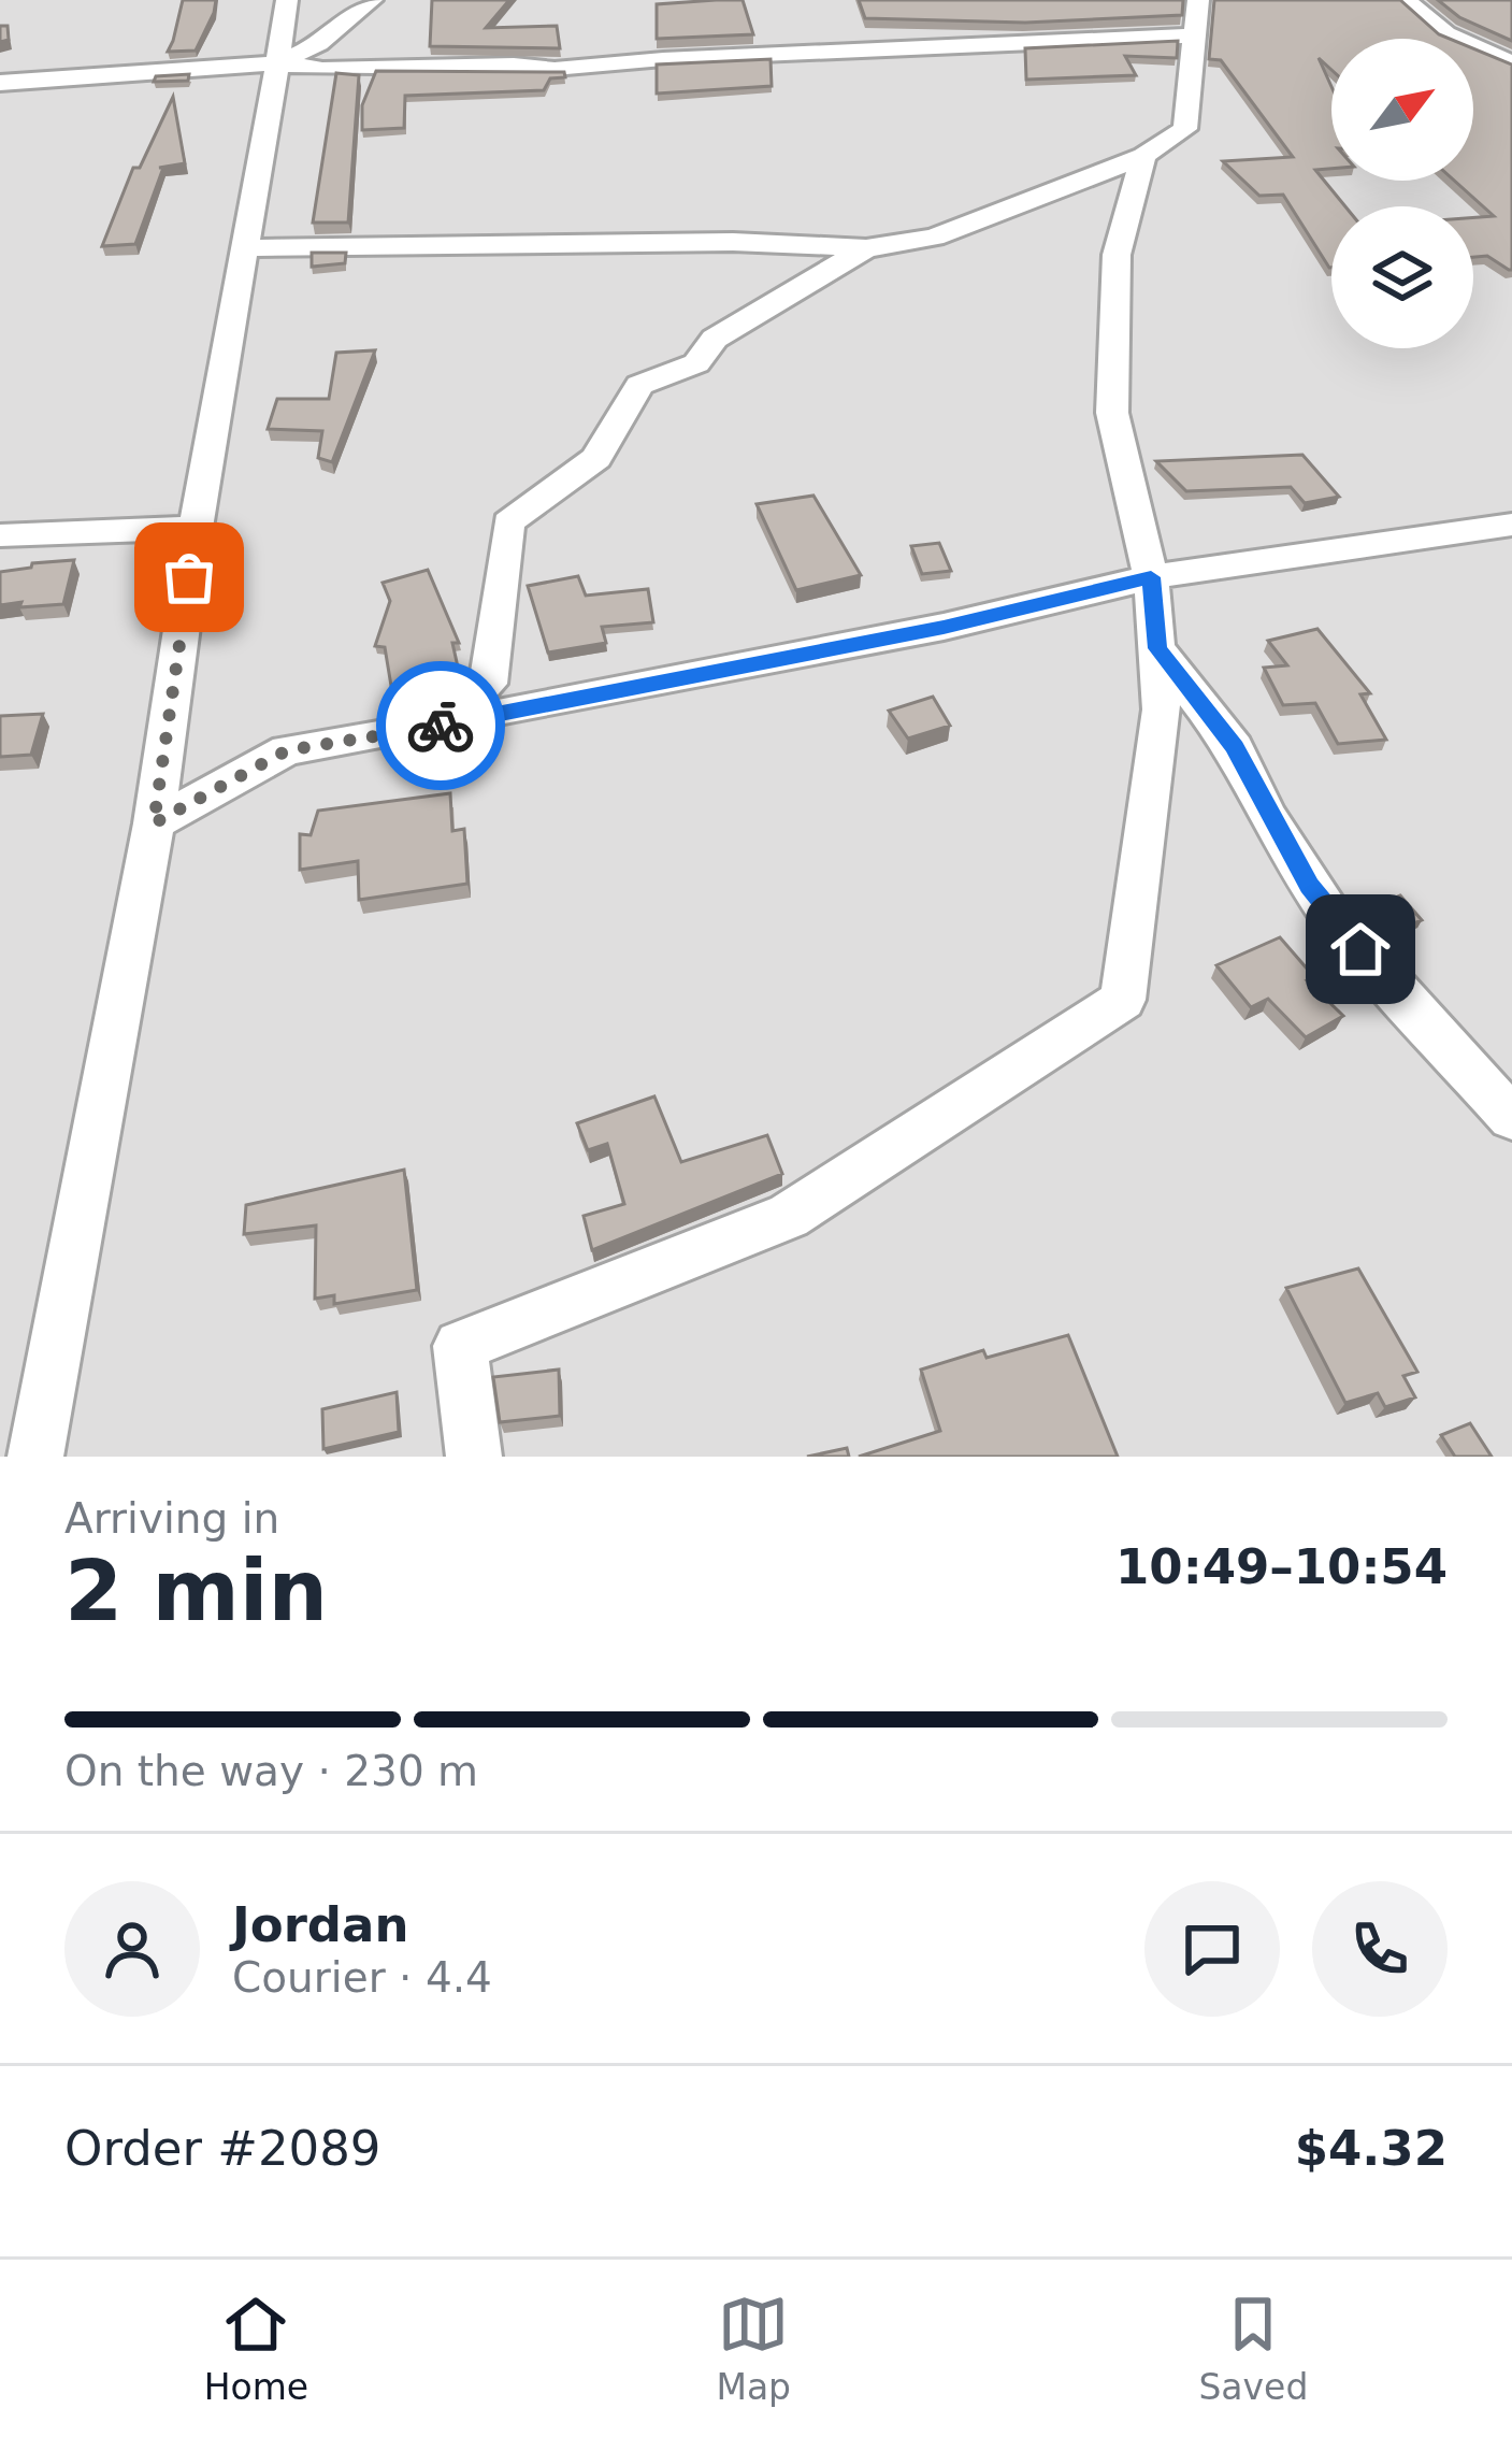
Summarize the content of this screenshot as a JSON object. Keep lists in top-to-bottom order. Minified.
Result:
{"north":"top right","page":{"heading":["2 min","Arriving in","10:49–10:54"],"panel":["Jordan","Courier · 4.4","Order #2089","$4.32"],"bar":"On the way · 230 m","tabs":["Home","Map","Saved"]}}
